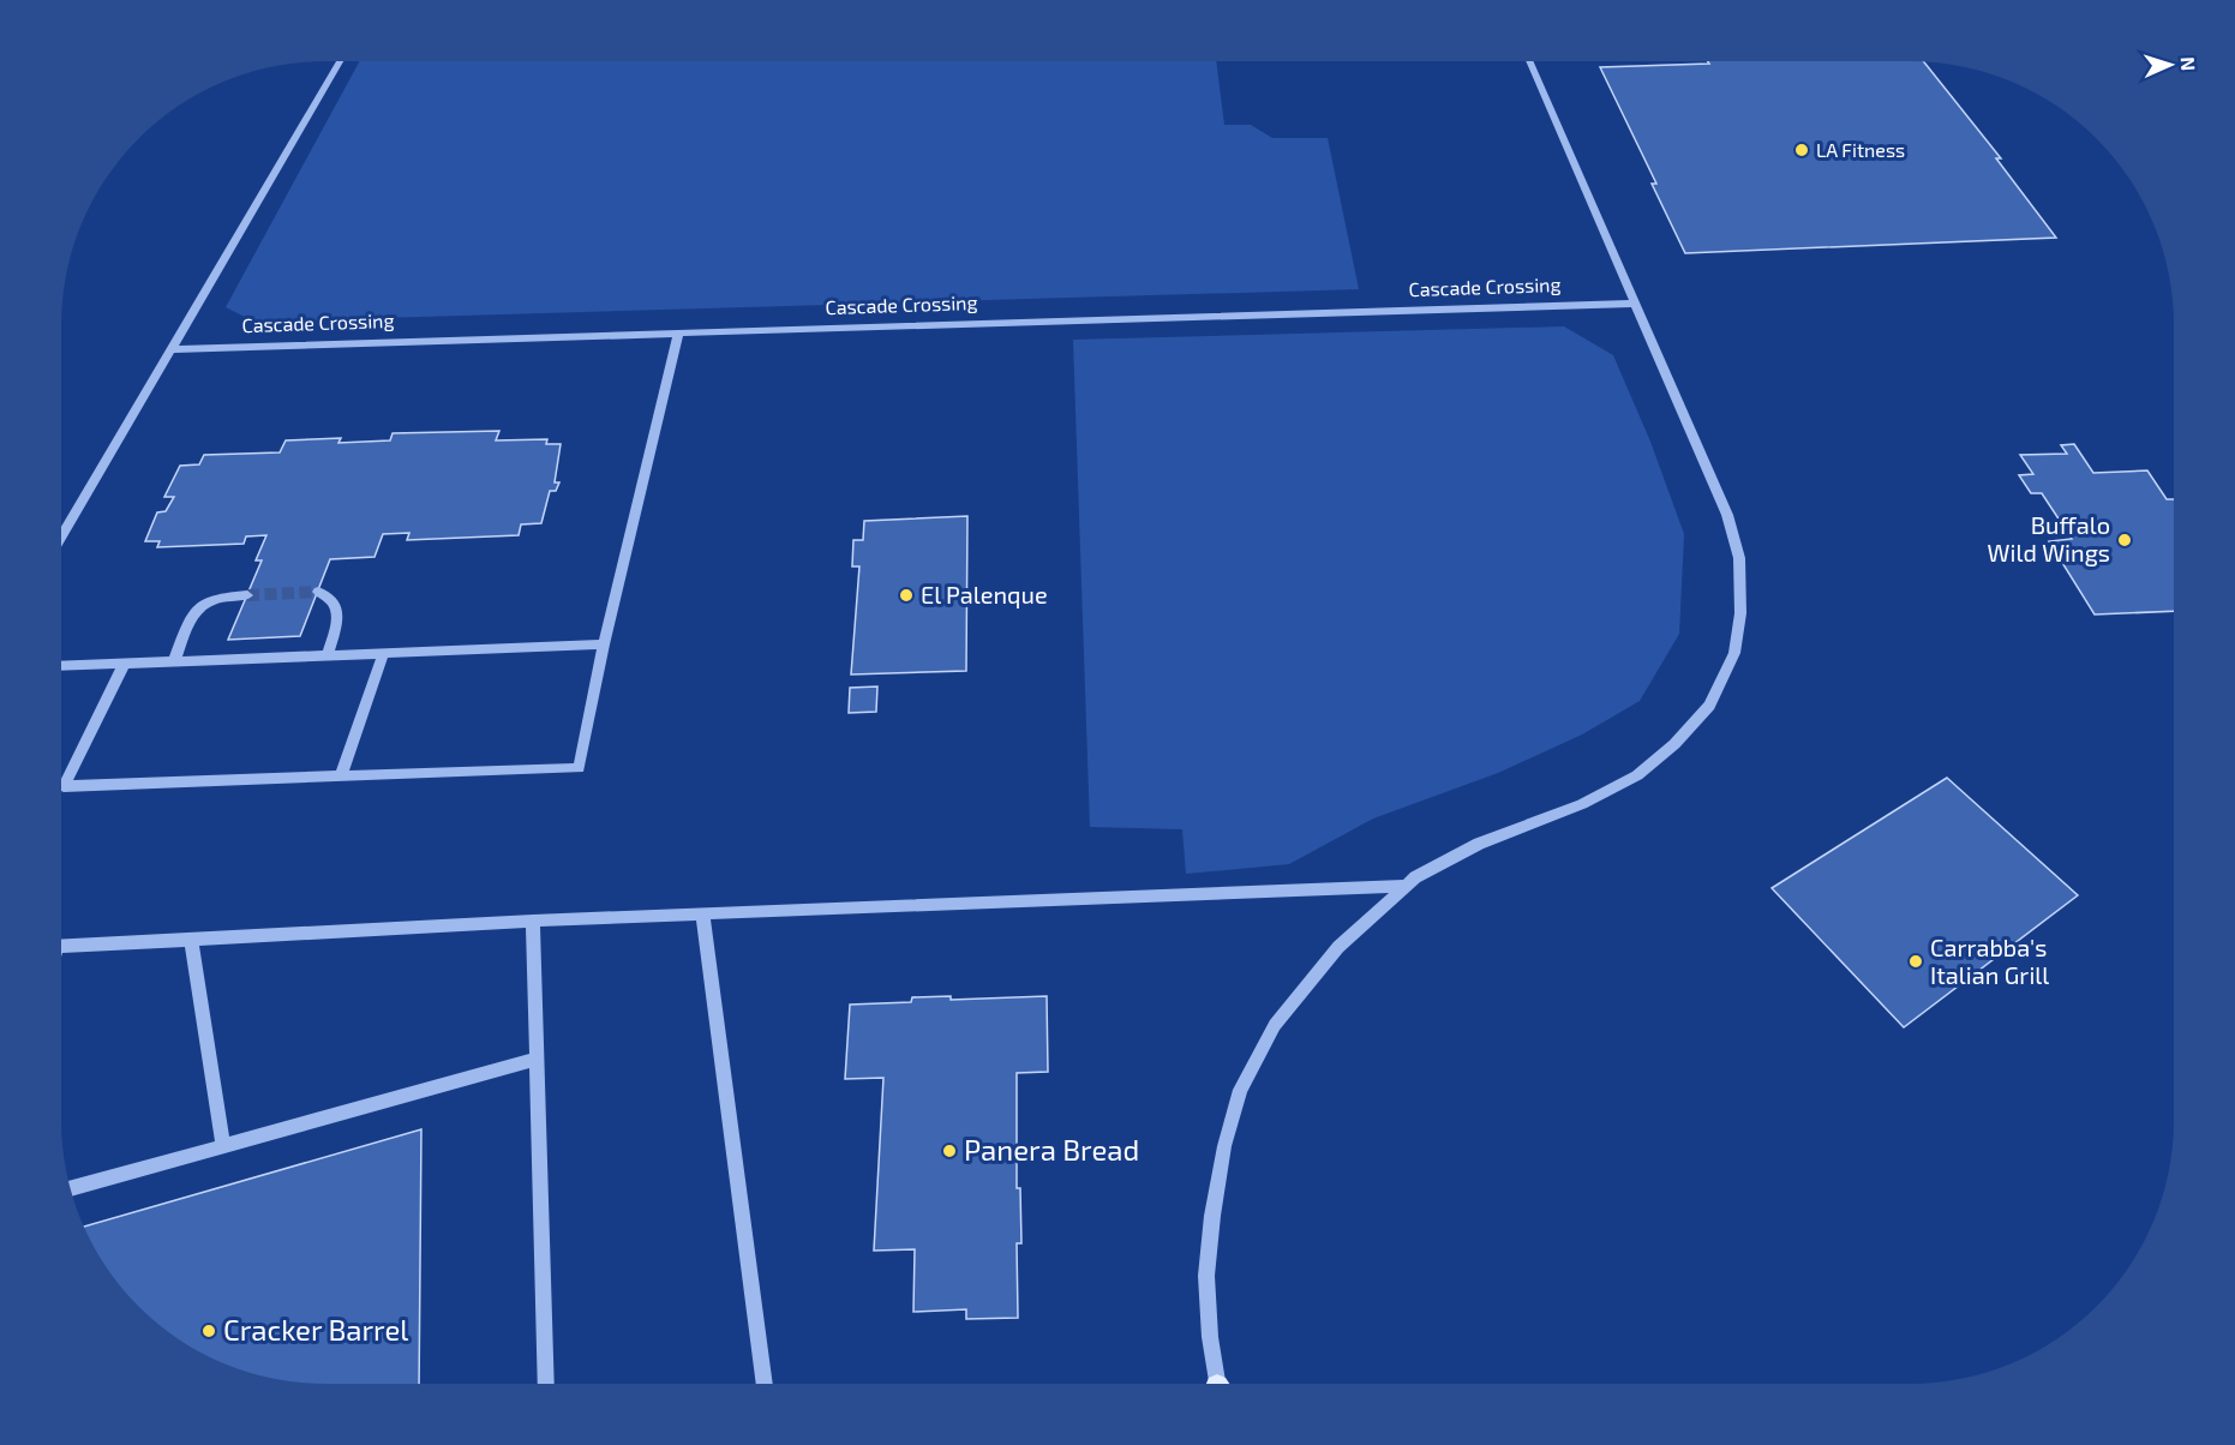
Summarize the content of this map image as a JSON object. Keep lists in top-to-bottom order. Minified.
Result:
{"streets":{"lane":["Cascade Crossing"]},"places":["LA Fitness","Buffalo Wild Wings","El Palenque","Carrabba's Italian Grill","Panera Bread","Cracker Barrel"],"north":"right"}
